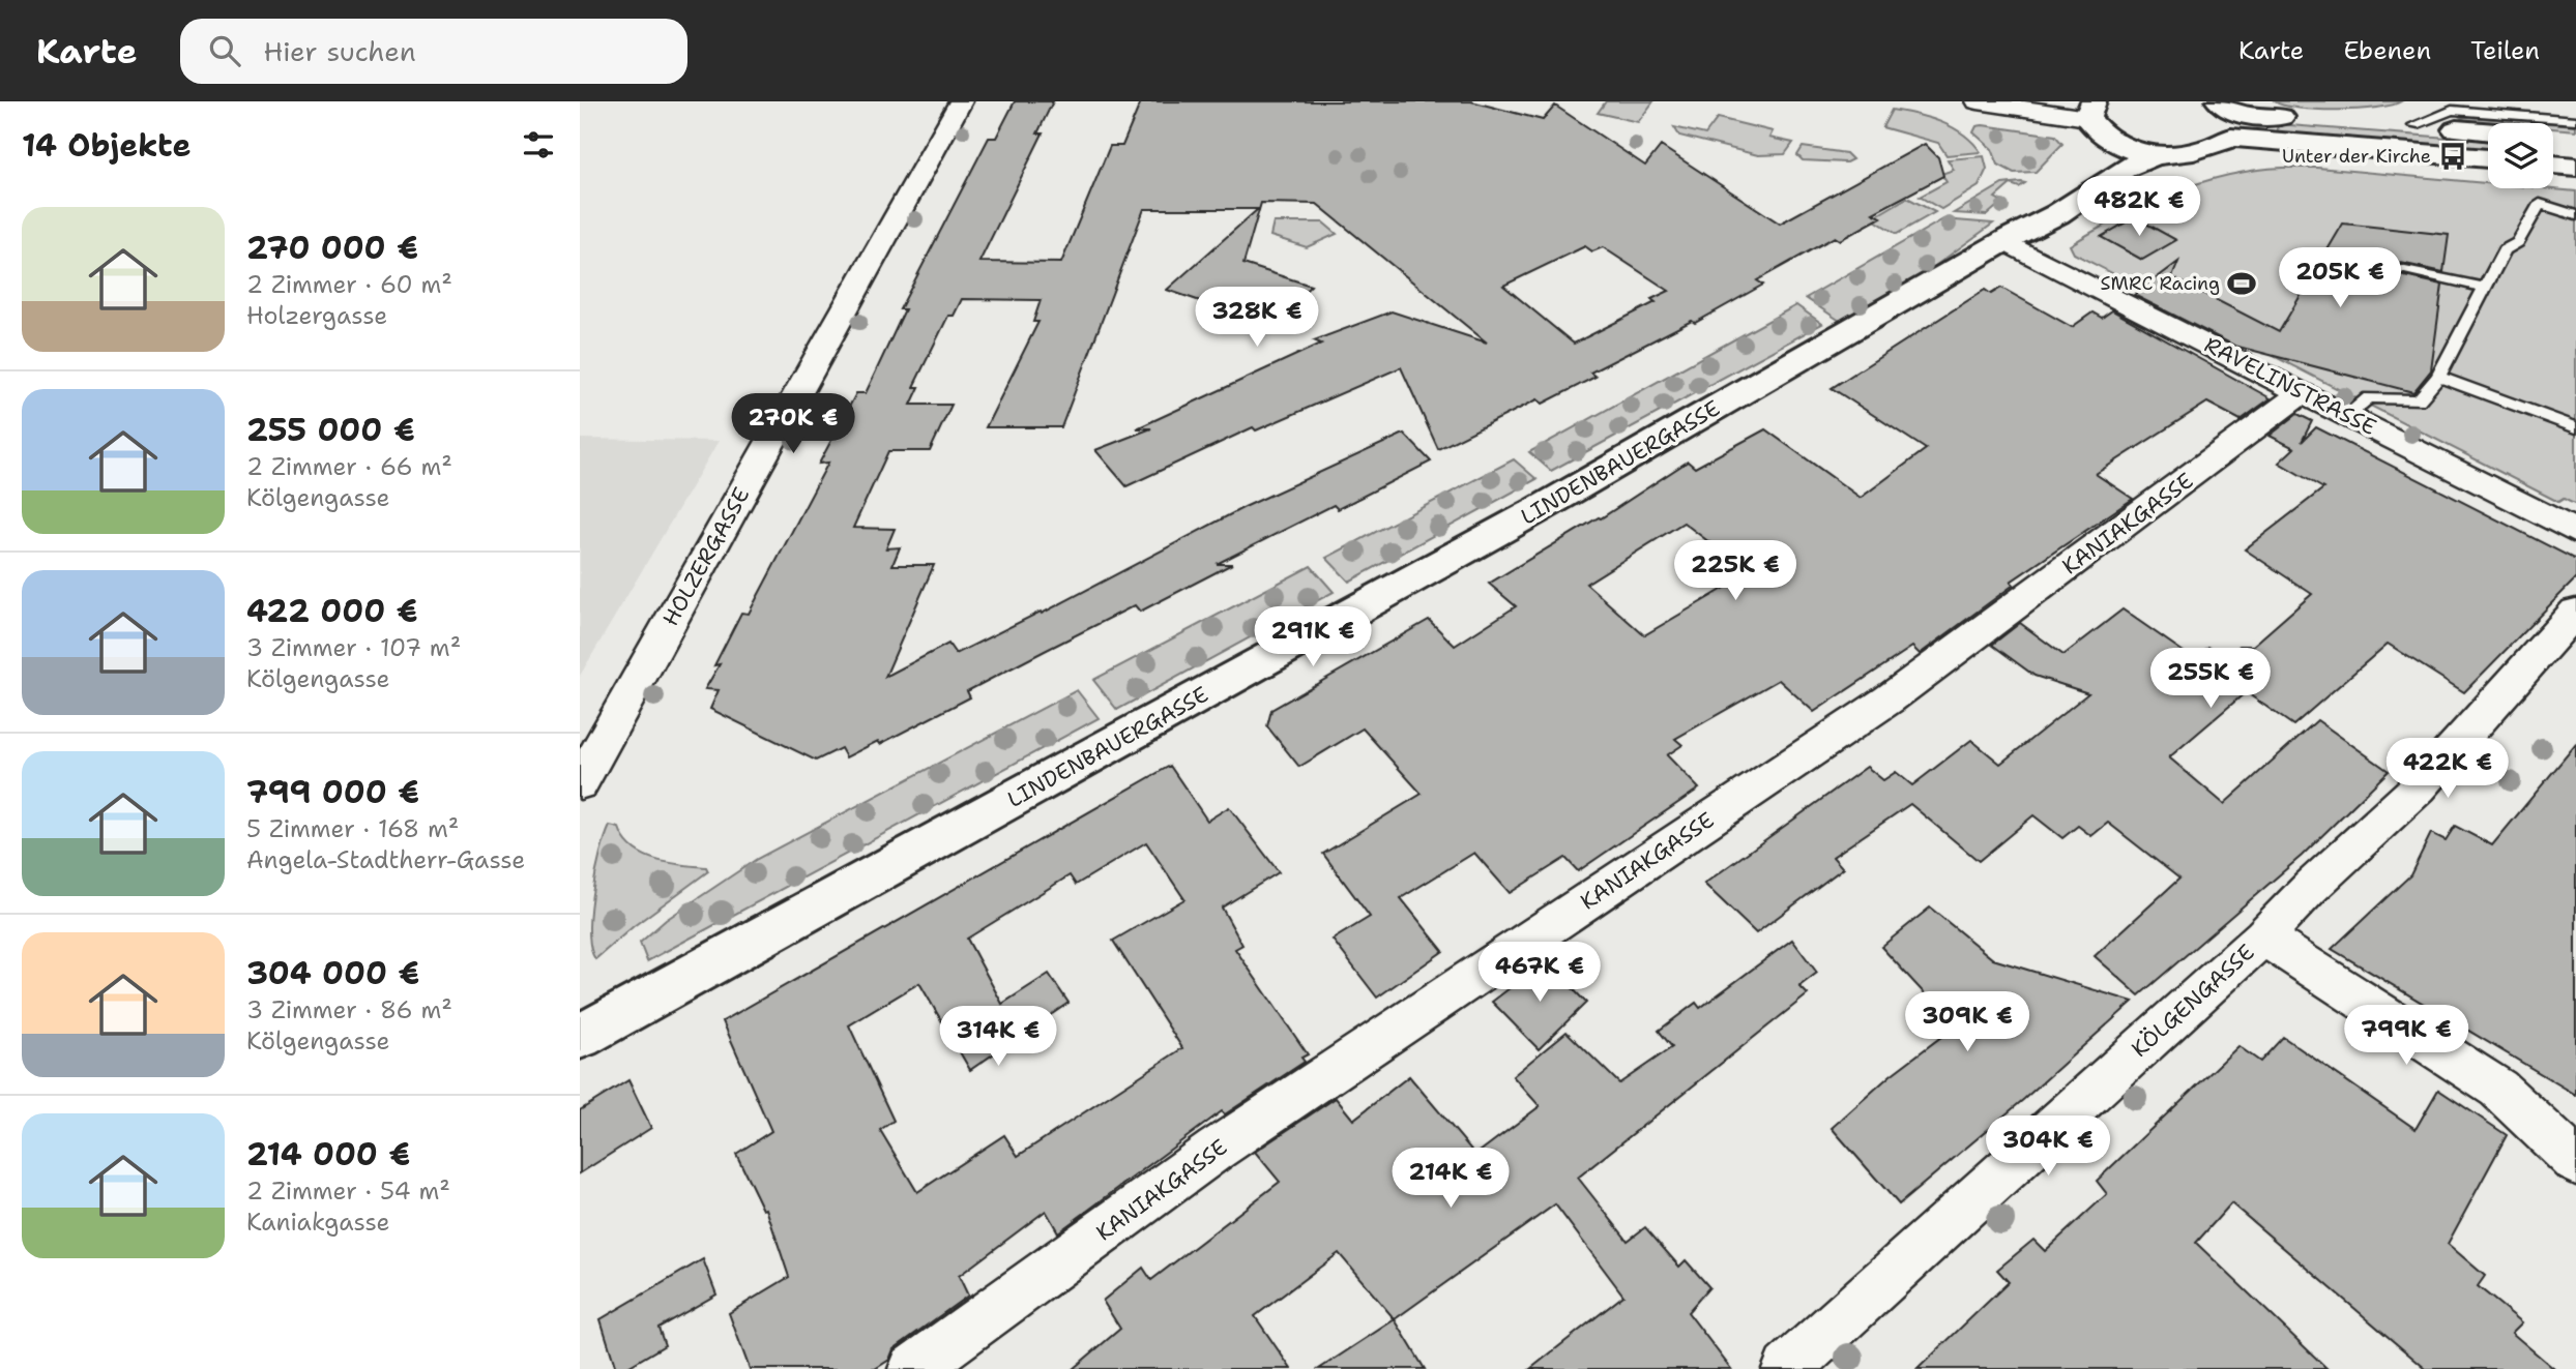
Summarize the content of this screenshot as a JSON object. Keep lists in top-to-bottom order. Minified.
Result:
{"streets":{"main road":["LINDENBAUERGASSE"],"street":["RAVELINSTRASSE","KANIAKGASSE","HOLZERGASSE","KÖLGENGASSE"]},"crossings":[["RAVELINSTRASSE","LINDENBAUERGASSE"],["RAVELINSTRASSE","KANIAKGASSE"]],"places":{"bus stop":["Unter der Kirche"],"sports":["SMRC Racing"]},"page":{"header":"Karte","search":"Hier suchen","nav":["Karte","Ebenen","Teilen"],"heading":"14 Objekte","price":["482K €","205K €","328K €","270K €","225K €","291K €","255K €","422K €","467K €","309K €","799K €","314K €","304K €","214K €"],"list":[{"name":"270 000 €","note":"2 Zimmer · 60 m² · Holzergasse"},{"name":"255 000 €","note":"2 Zimmer · 66 m² · Kölgengasse"},{"name":"422 000 €","note":"3 Zimmer · 107 m² · Kölgengasse"},{"name":"799 000 €","note":"5 Zimmer · 168 m² · Angela-Stadtherr-Gasse"},{"name":"304 000 €","note":"3 Zimmer · 86 m² · Kölgengasse"},{"name":"214 000 €","note":"2 Zimmer · 54 m² · Kaniakgasse"}]}}
